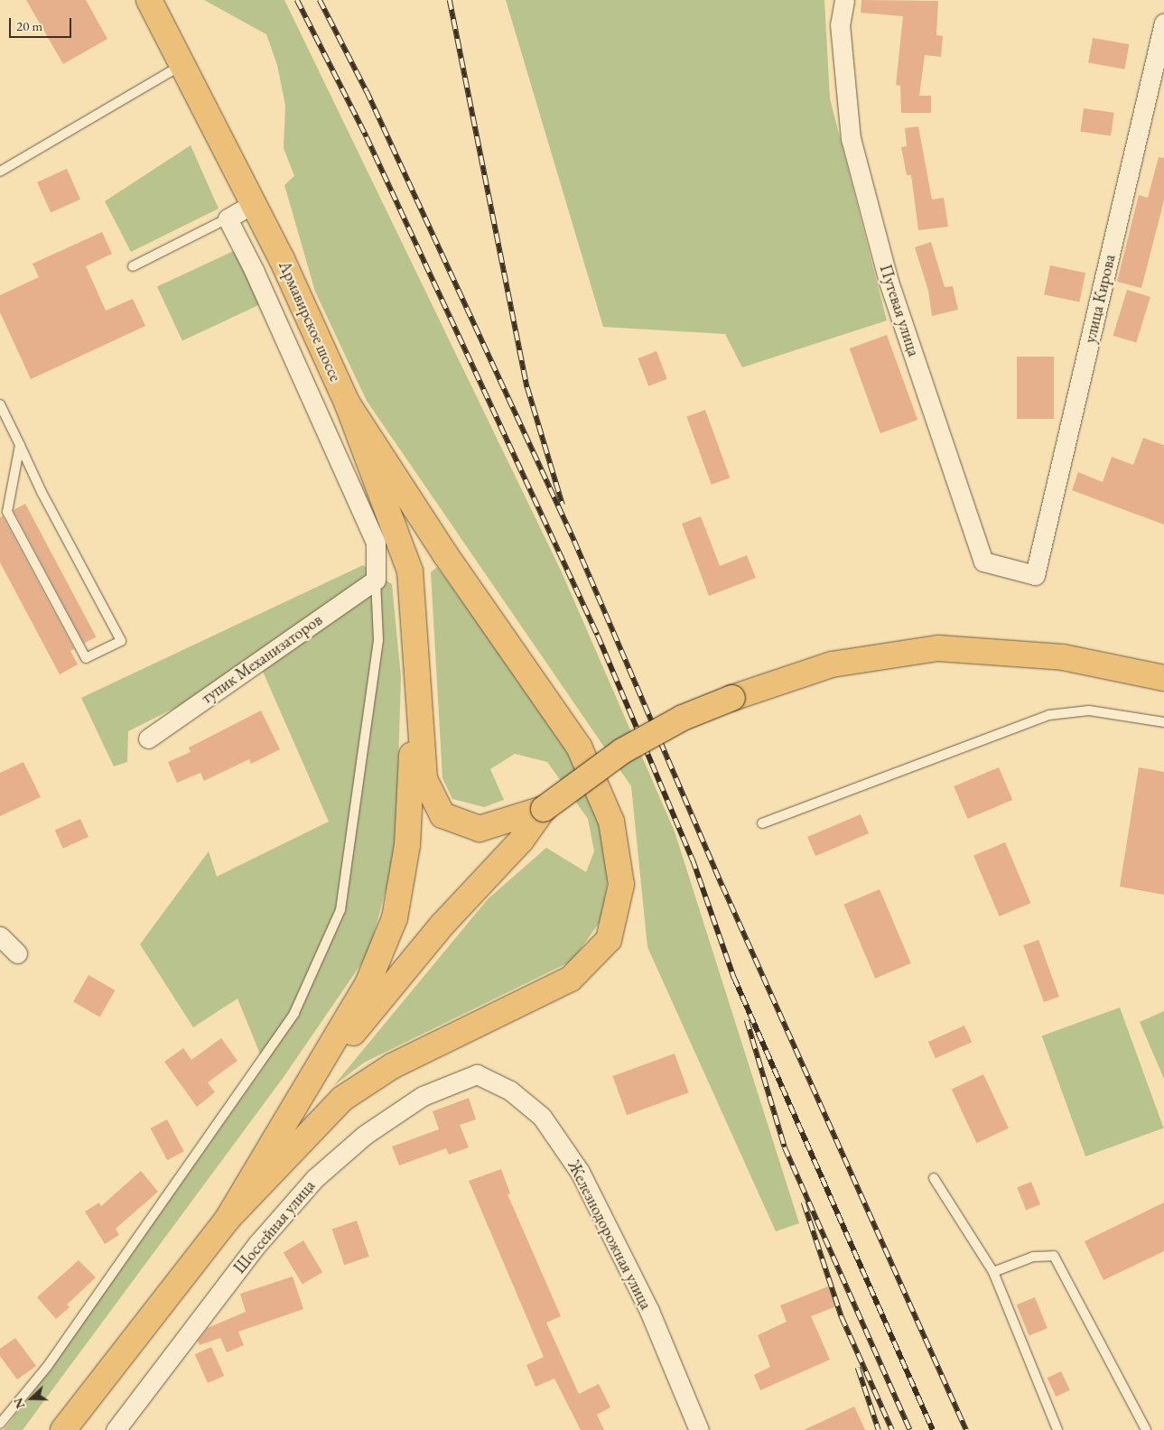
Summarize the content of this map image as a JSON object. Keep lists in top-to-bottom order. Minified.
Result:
{"streets":{"main road":["Армавирское шоссе"],"street":["улица Кирова","Путевая улица","тупик Механизаторов","Шоссейная улица","Железнодорожная улица"]},"crossings":[["улица Кирова","Путевая улица"],["Шоссейная улица","Железнодорожная улица"]],"scale_bar":"20 m","north":"left"}
